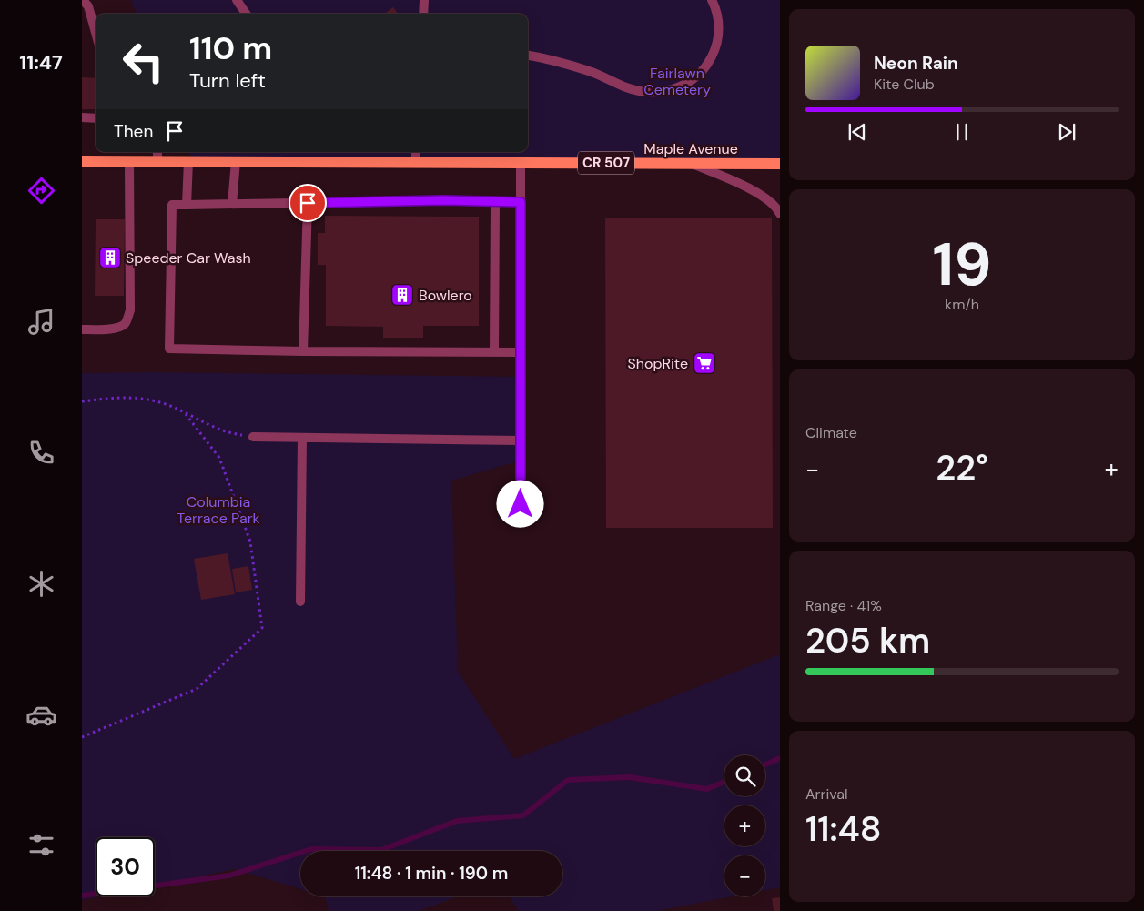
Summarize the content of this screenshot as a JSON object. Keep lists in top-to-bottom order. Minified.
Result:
{"streets":{"main road":["Maple Avenue","CR 507"]},"parks":["Fairlawn Cemetery","Columbia Terrace Park"],"places":{"building":["Speeder Car Wash","Bowlero"],"supermarket":["ShopRite"]},"page":{"tabs":"11:47","turn":["110 m","Turn left"],"song":["Neon Rain","Kite Club"],"then":"Then","tile":[["19","km/h"],"Climate",["Range · 41%","205 km"],["Arrival","11:48"]],"heat":["−","22°","+"],"map_buttons":["+","−"],"limit":"30","trip":"11:48 · 1 min · 190 m"}}
